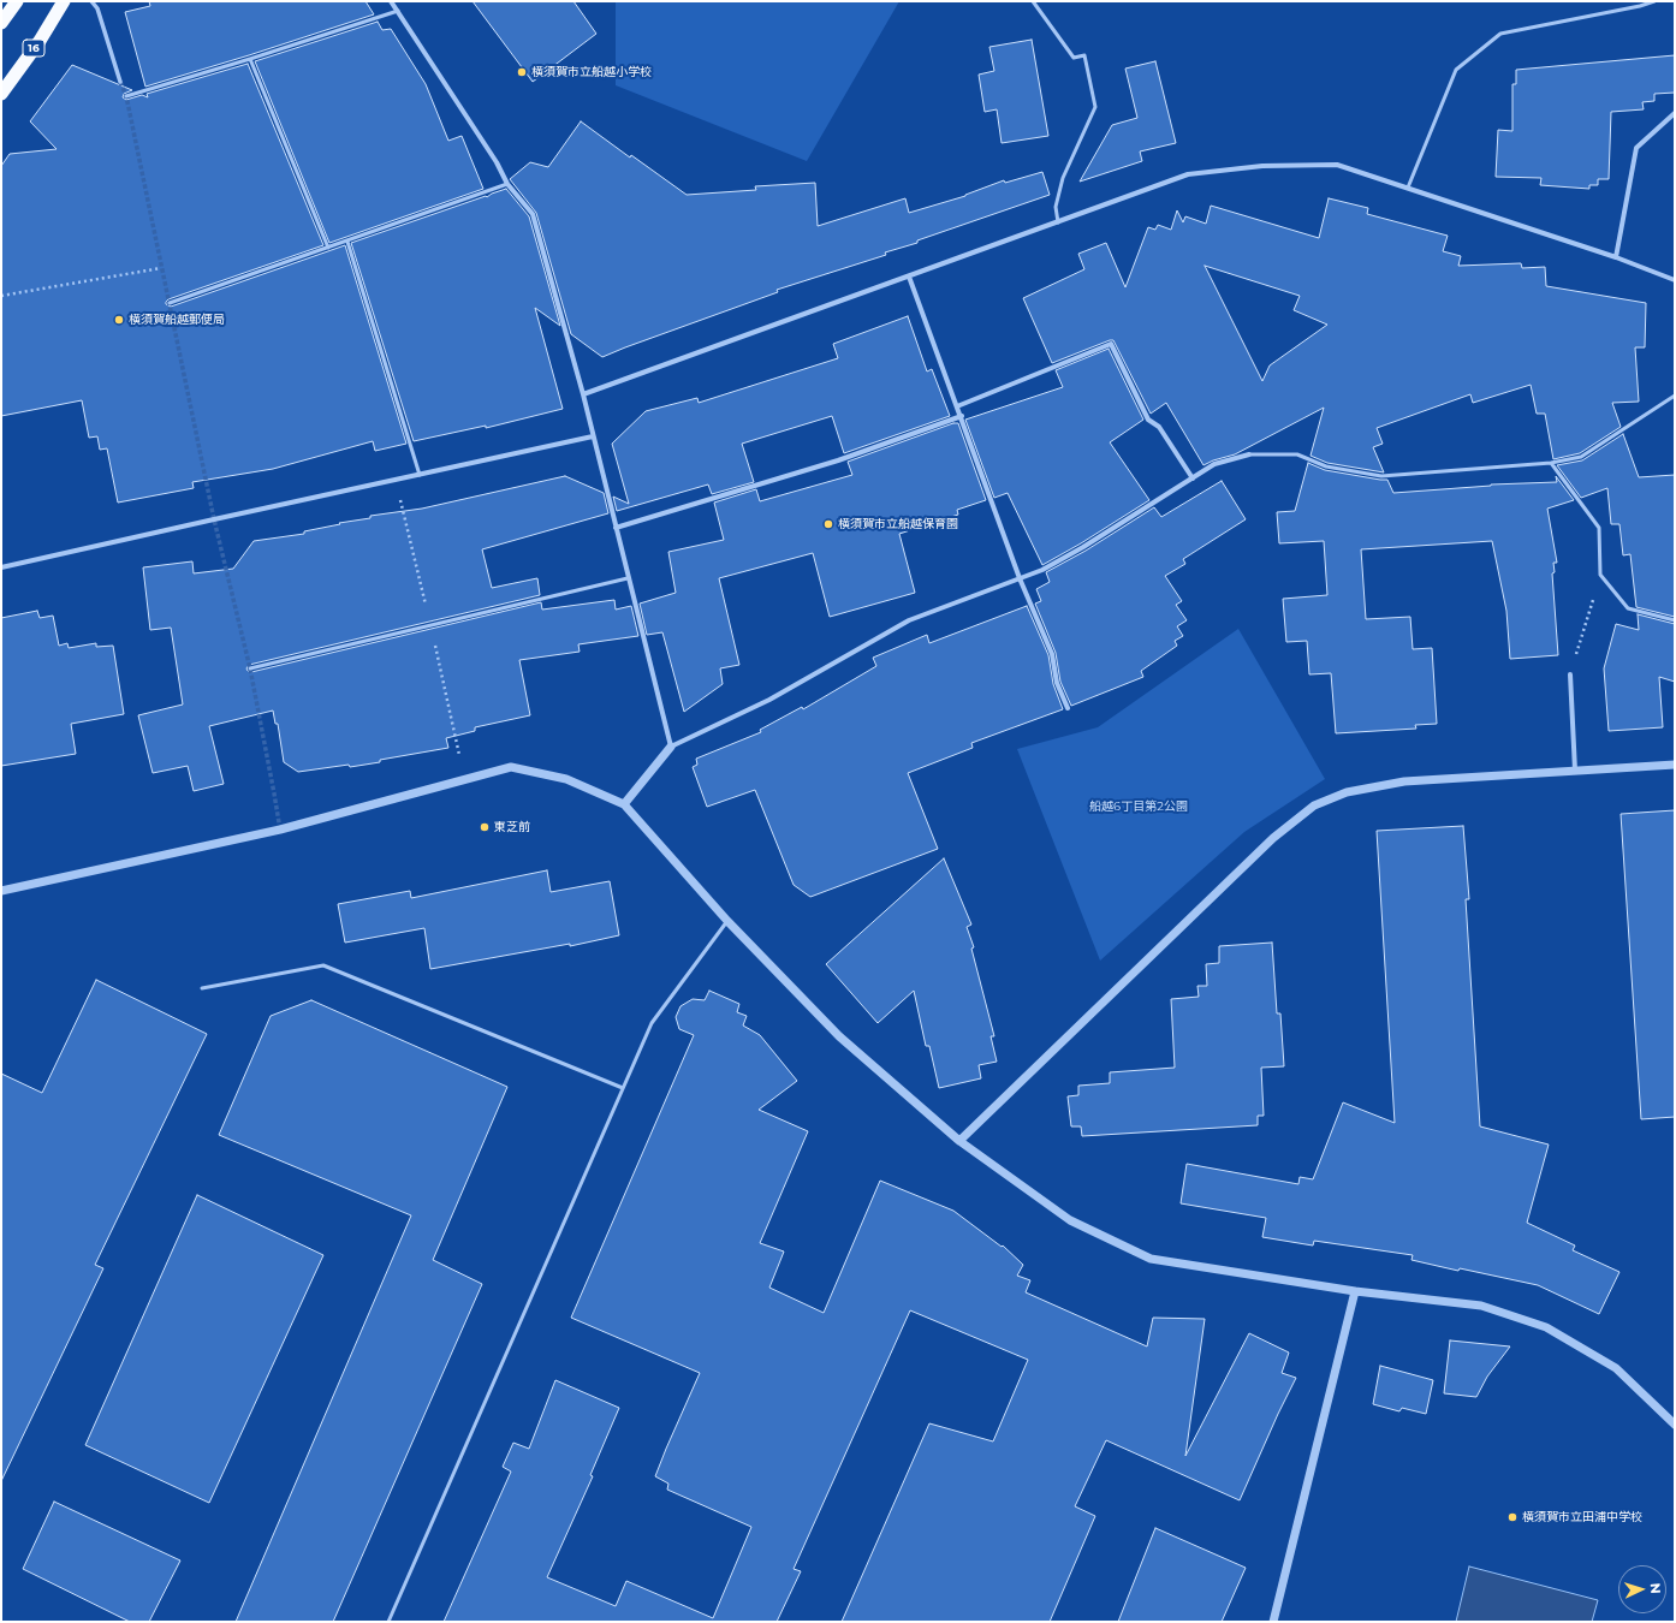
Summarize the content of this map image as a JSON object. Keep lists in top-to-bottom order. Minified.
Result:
{"streets":{"highway":["16"]},"parks":["船越6丁目第2公園"],"places":["横須賀市立船越小学校","横須賀船越郵便局","横須賀市立船越保育園","東芝前","横須賀市立田浦中学校"],"north":"right"}
